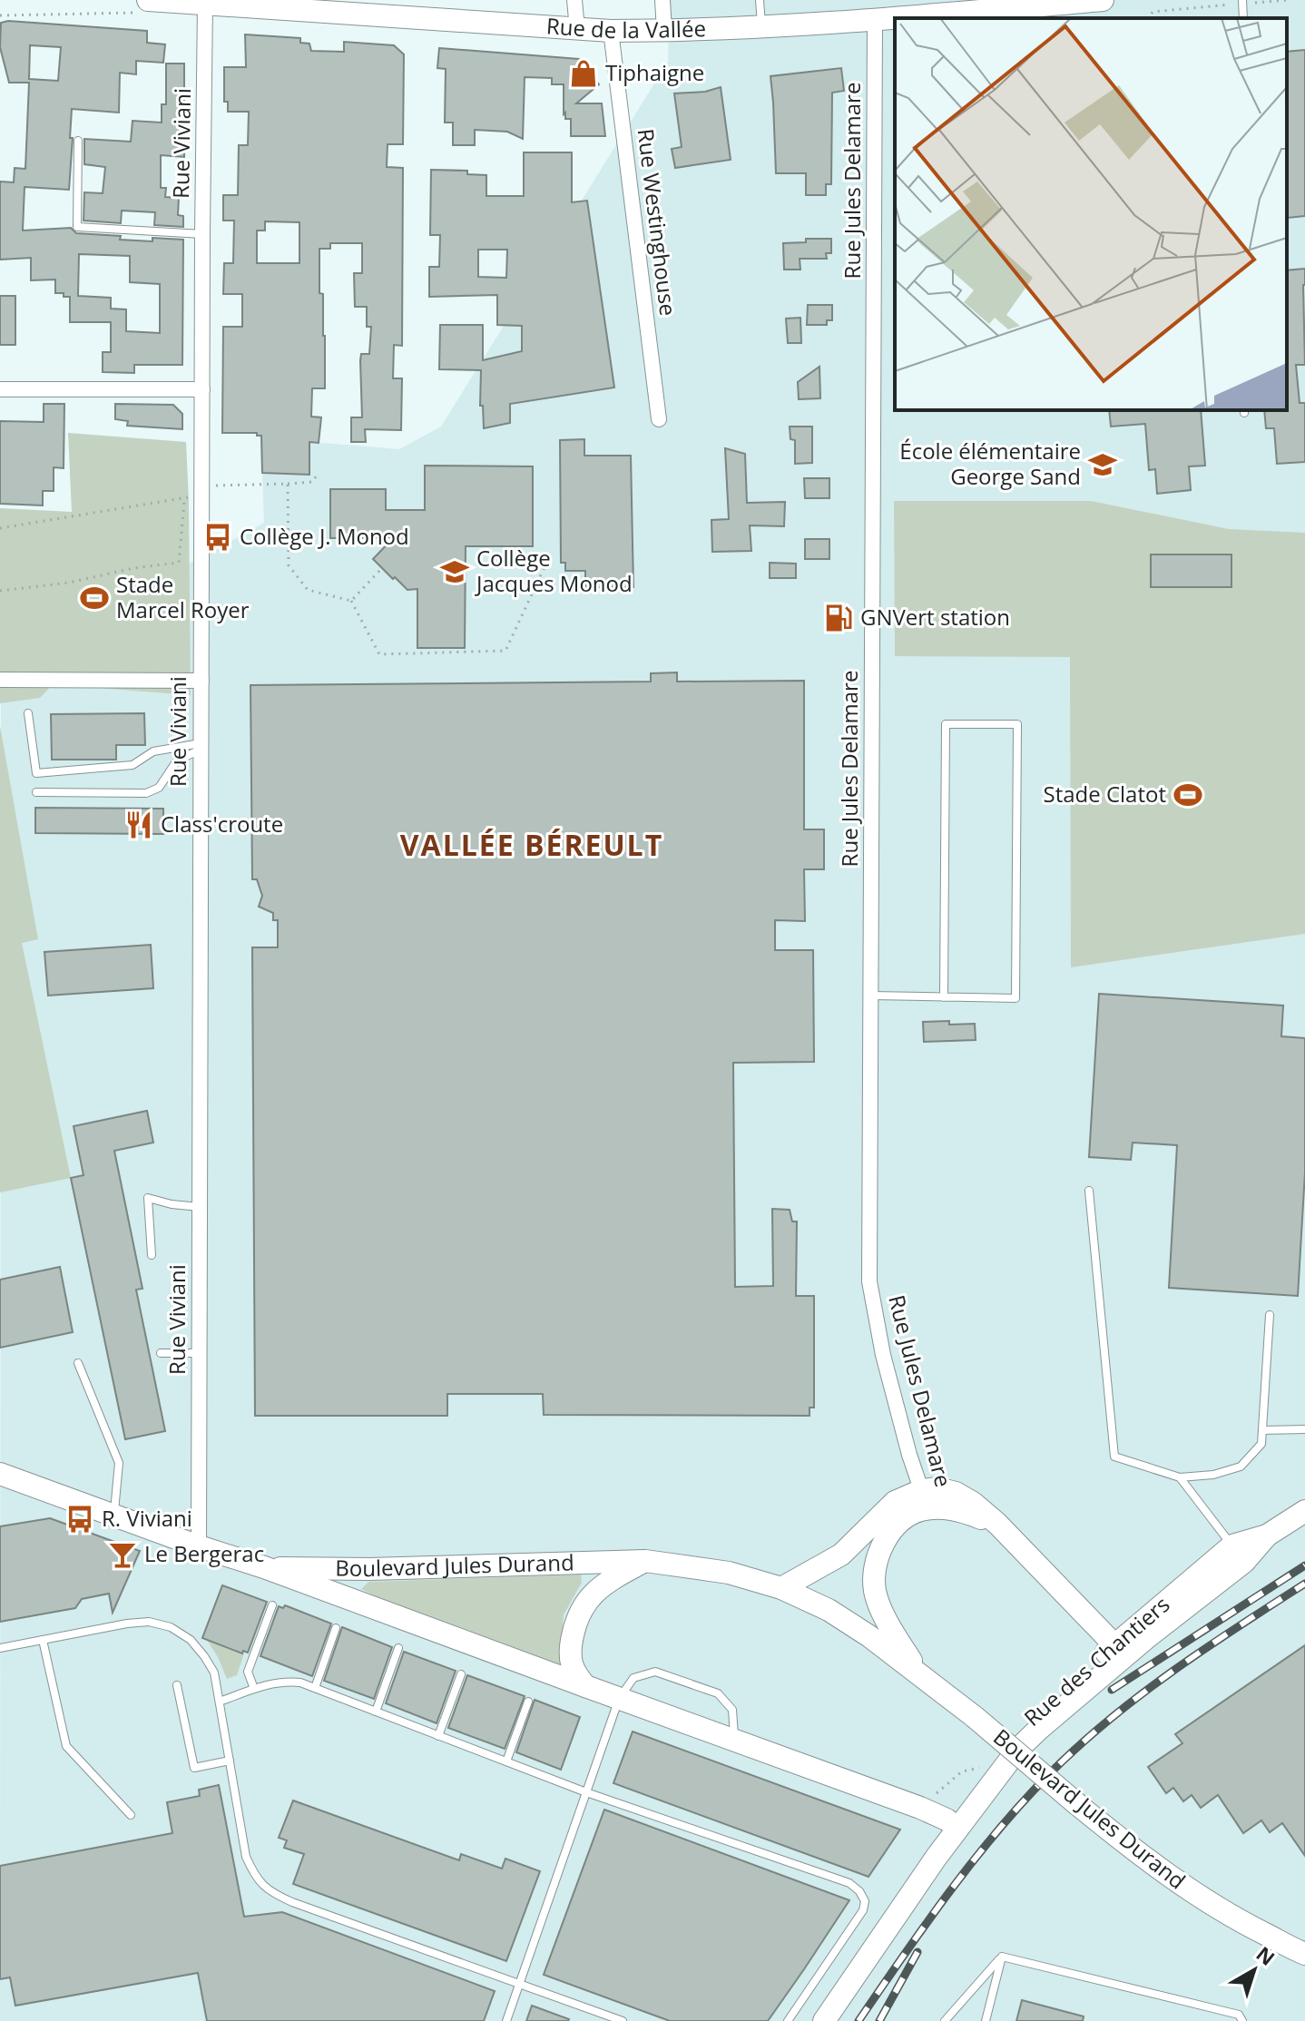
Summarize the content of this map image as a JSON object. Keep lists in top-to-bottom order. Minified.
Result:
{"streets":{"street":["Rue de la Vallée","Rue Viviani","Rue Jules Delamare","Rue Westinghouse","Boulevard Jules Durand","Rue des Chantiers"]},"crossings":[["Rue de la Vallée","Rue Viviani"],["Rue de la Vallée","Rue Jules Delamare"],["Rue de la Vallée","Rue Westinghouse"],["Rue Viviani","Boulevard Jules Durand"],["Rue Jules Delamare","Boulevard Jules Durand"],["Boulevard Jules Durand","Rue des Chantiers"]],"districts":["VALLÉE BÉREULT"],"places":{"shop":["Tiphaigne"],"school or university":["École élémentaire George Sand","Collège Jacques Monod"],"bus stop":["Collège J. Monod","R. Viviani"],"sports":["Stade Marcel Royer","Stade Clatot"],"fuel station":["GNVert station"],"restaurant":["Class'croute"],"bar":["Le Bergerac"]},"north":"top right"}
